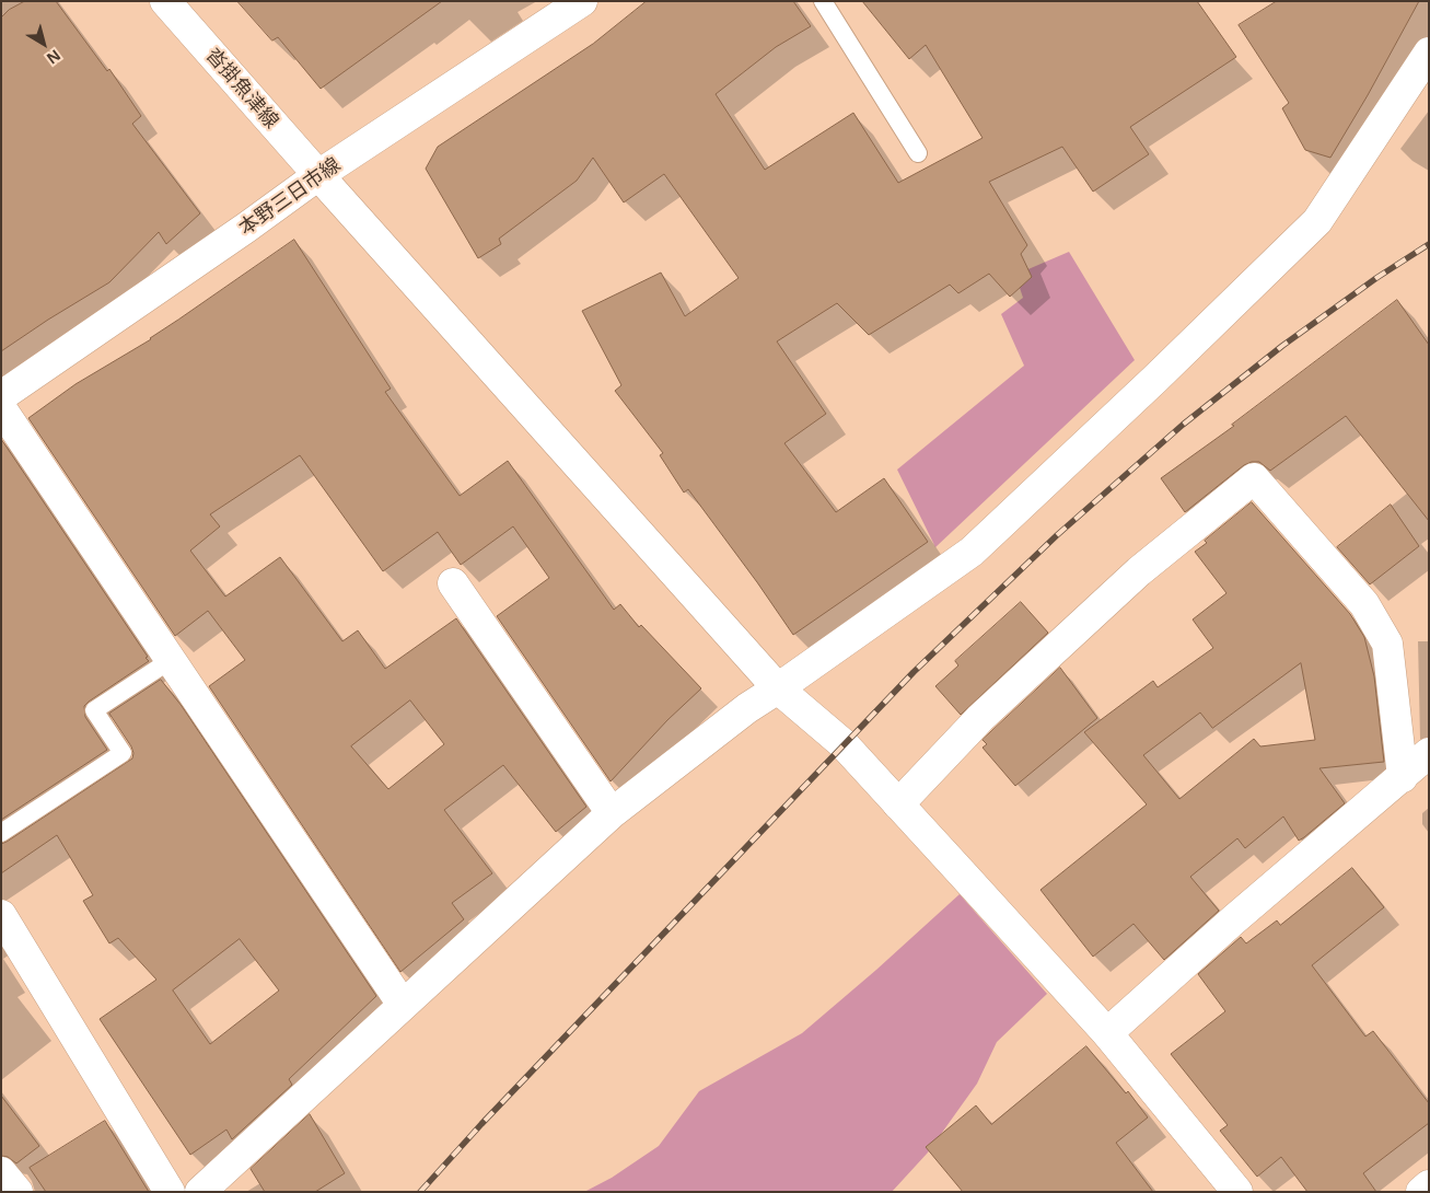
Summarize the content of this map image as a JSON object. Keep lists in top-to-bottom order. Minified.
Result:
{"streets":{"street":["沓掛魚津線","本野三日市線"]},"crossings":[["沓掛魚津線","本野三日市線"]],"north":"bottom right"}
